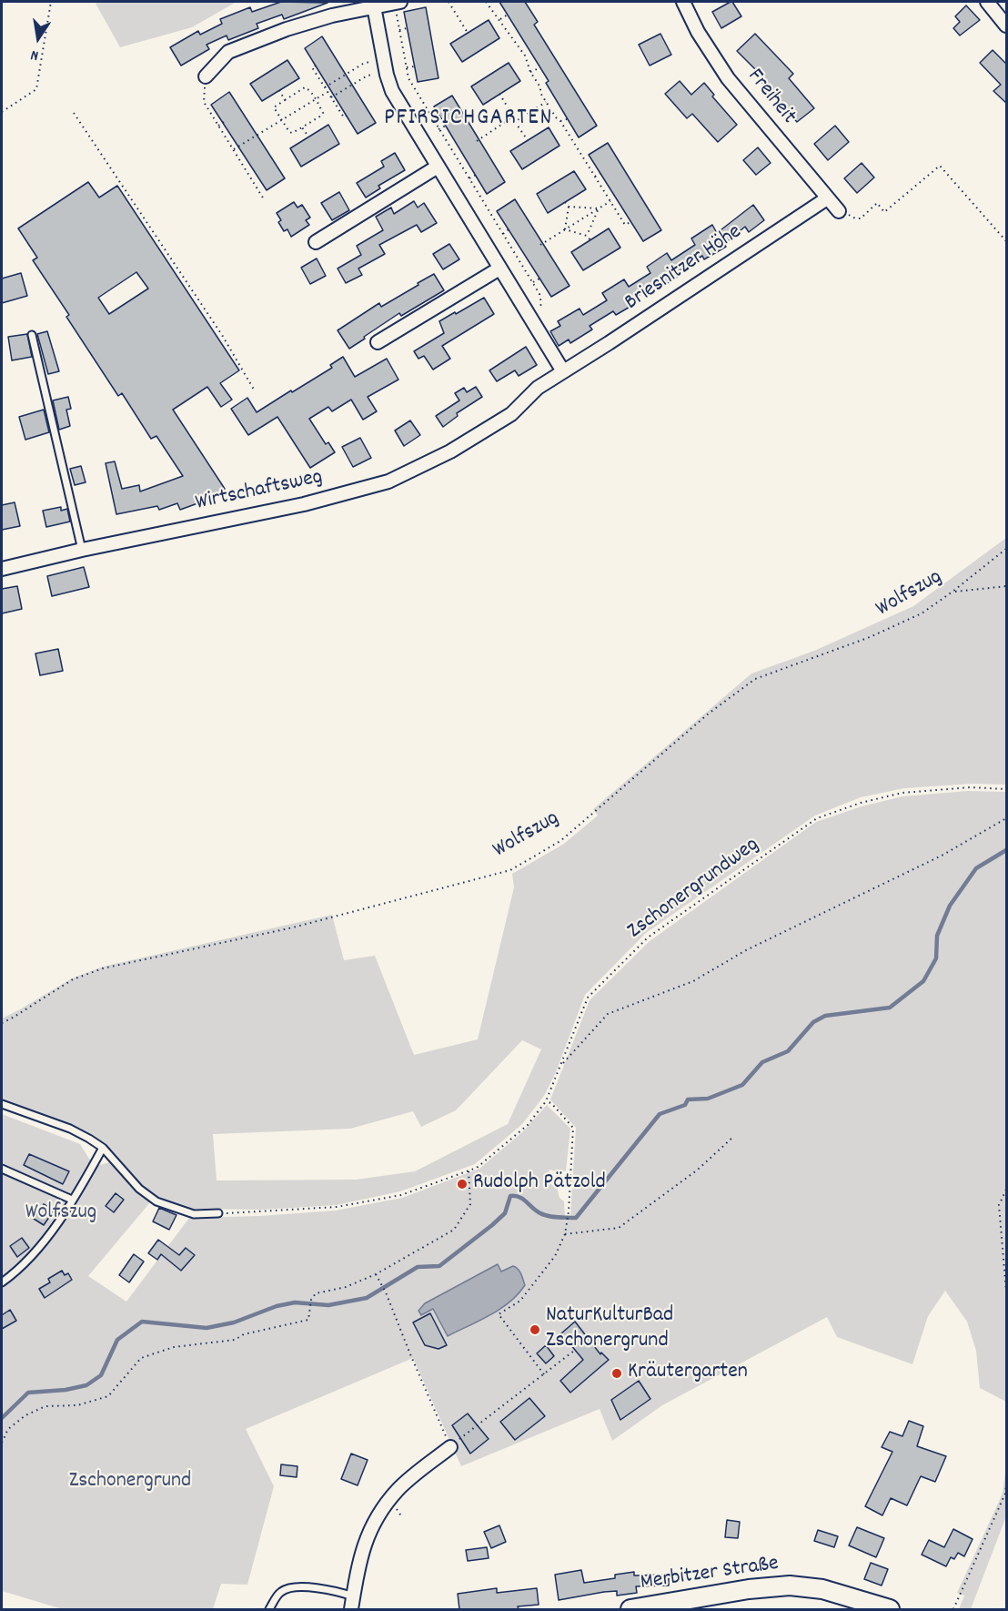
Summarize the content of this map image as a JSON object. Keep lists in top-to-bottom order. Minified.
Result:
{"streets":{"street":["Freiheit","Briesnitzer Höhe","Wirtschaftsweg","Merbitzer Straße"],"path":["Wolfszug","Zschonergrundweg"]},"crossings":[["Freiheit","Briesnitzer Höhe"],["Briesnitzer Höhe","Wirtschaftsweg"]],"districts":["PFIRSICHGARTEN"],"parks":["Wolfszug","Zschonergrund"],"places":["Rudolph Pätzold","NaturKulturBad Zschonergrund","Kräutergarten"],"north":"bottom"}
